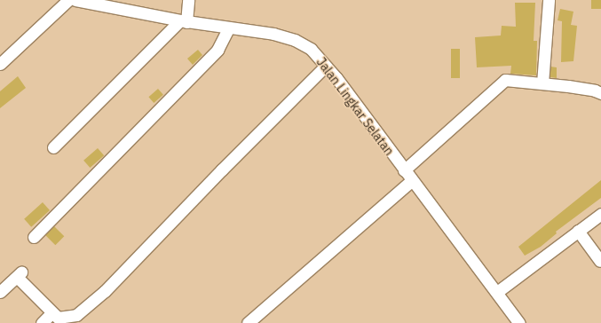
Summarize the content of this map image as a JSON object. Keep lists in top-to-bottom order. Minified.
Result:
{"streets":{"street":["Jalan Lingkar Selatan"]}}
